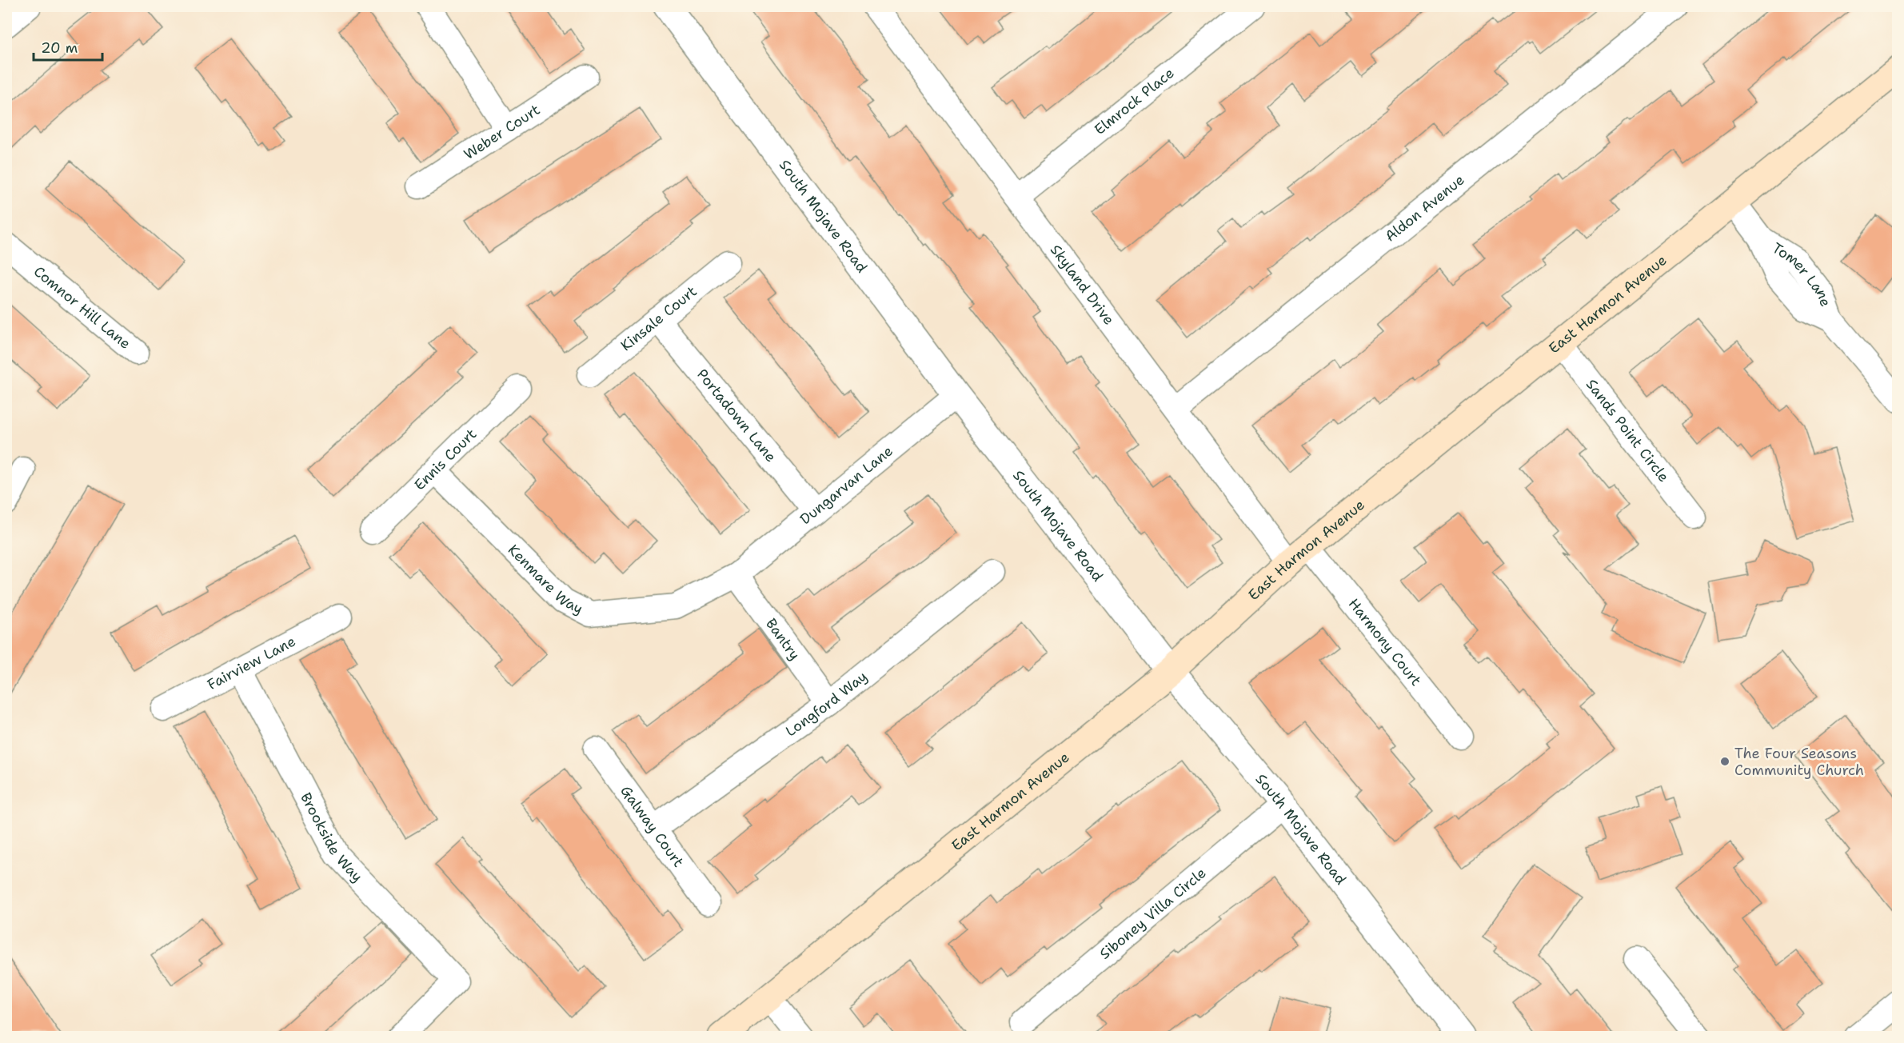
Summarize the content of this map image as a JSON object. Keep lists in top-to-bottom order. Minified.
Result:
{"streets":{"main road":["East Harmon Avenue"],"street":["Elmrock Place","Weber Court","Aldon Avenue","South Mojave Road","Tomer Lane","Skyland Drive","Comnor Hill Lane","Kinsale Court","Portadown Lane","Sands Point Circle","Ennis Court","Dungarvan Lane","Kenmare Way","Bantry","Harmony Court","Fairview Lane","Longford Way","Galway Court","Brookside Way","Siboney Villa Circle"]},"crossings":[["Elmrock Place","Skyland Drive"],["Aldon Avenue","Skyland Drive"],["South Mojave Road","East Harmon Avenue"],["South Mojave Road","Dungarvan Lane"],["South Mojave Road","Siboney Villa Circle"],["Tomer Lane","East Harmon Avenue"],["Skyland Drive","East Harmon Avenue"],["Skyland Drive","Harmony Court"],["East Harmon Avenue","Sands Point Circle"],["East Harmon Avenue","Harmony Court"],["Kinsale Court","Portadown Lane"],["Portadown Lane","Dungarvan Lane"],["Ennis Court","Kenmare Way"],["Dungarvan Lane","Kenmare Way"],["Dungarvan Lane","Bantry"],["Kenmare Way","Bantry"],["Bantry","Longford Way"],["Fairview Lane","Brookside Way"],["Longford Way","Galway Court"]],"places":["The Four Seasons Community Church"],"scale_bar":"20 m"}
